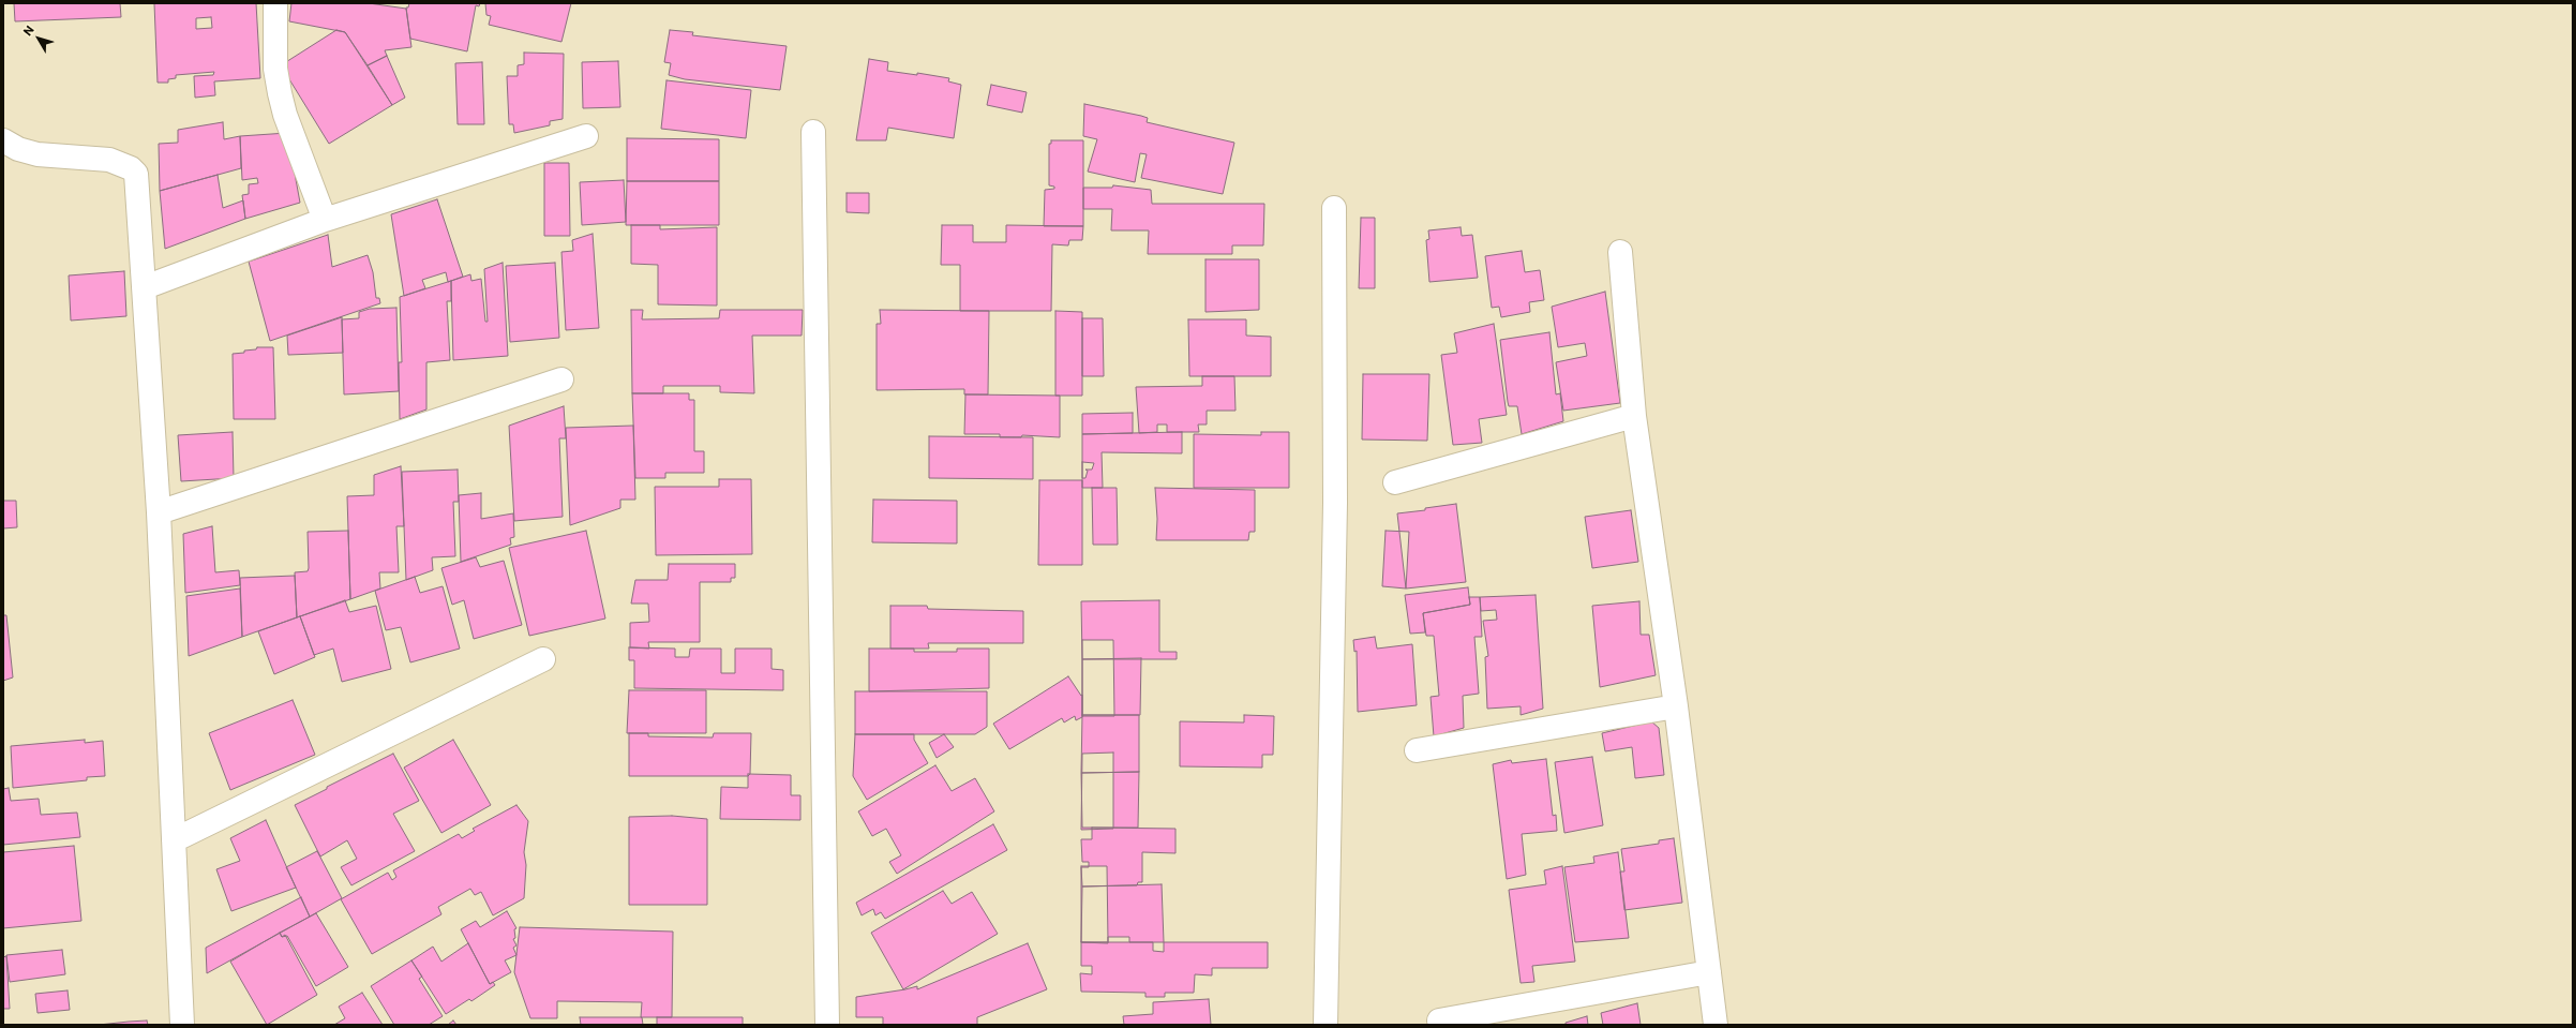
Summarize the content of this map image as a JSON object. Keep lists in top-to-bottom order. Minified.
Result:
{"north":"top left"}
